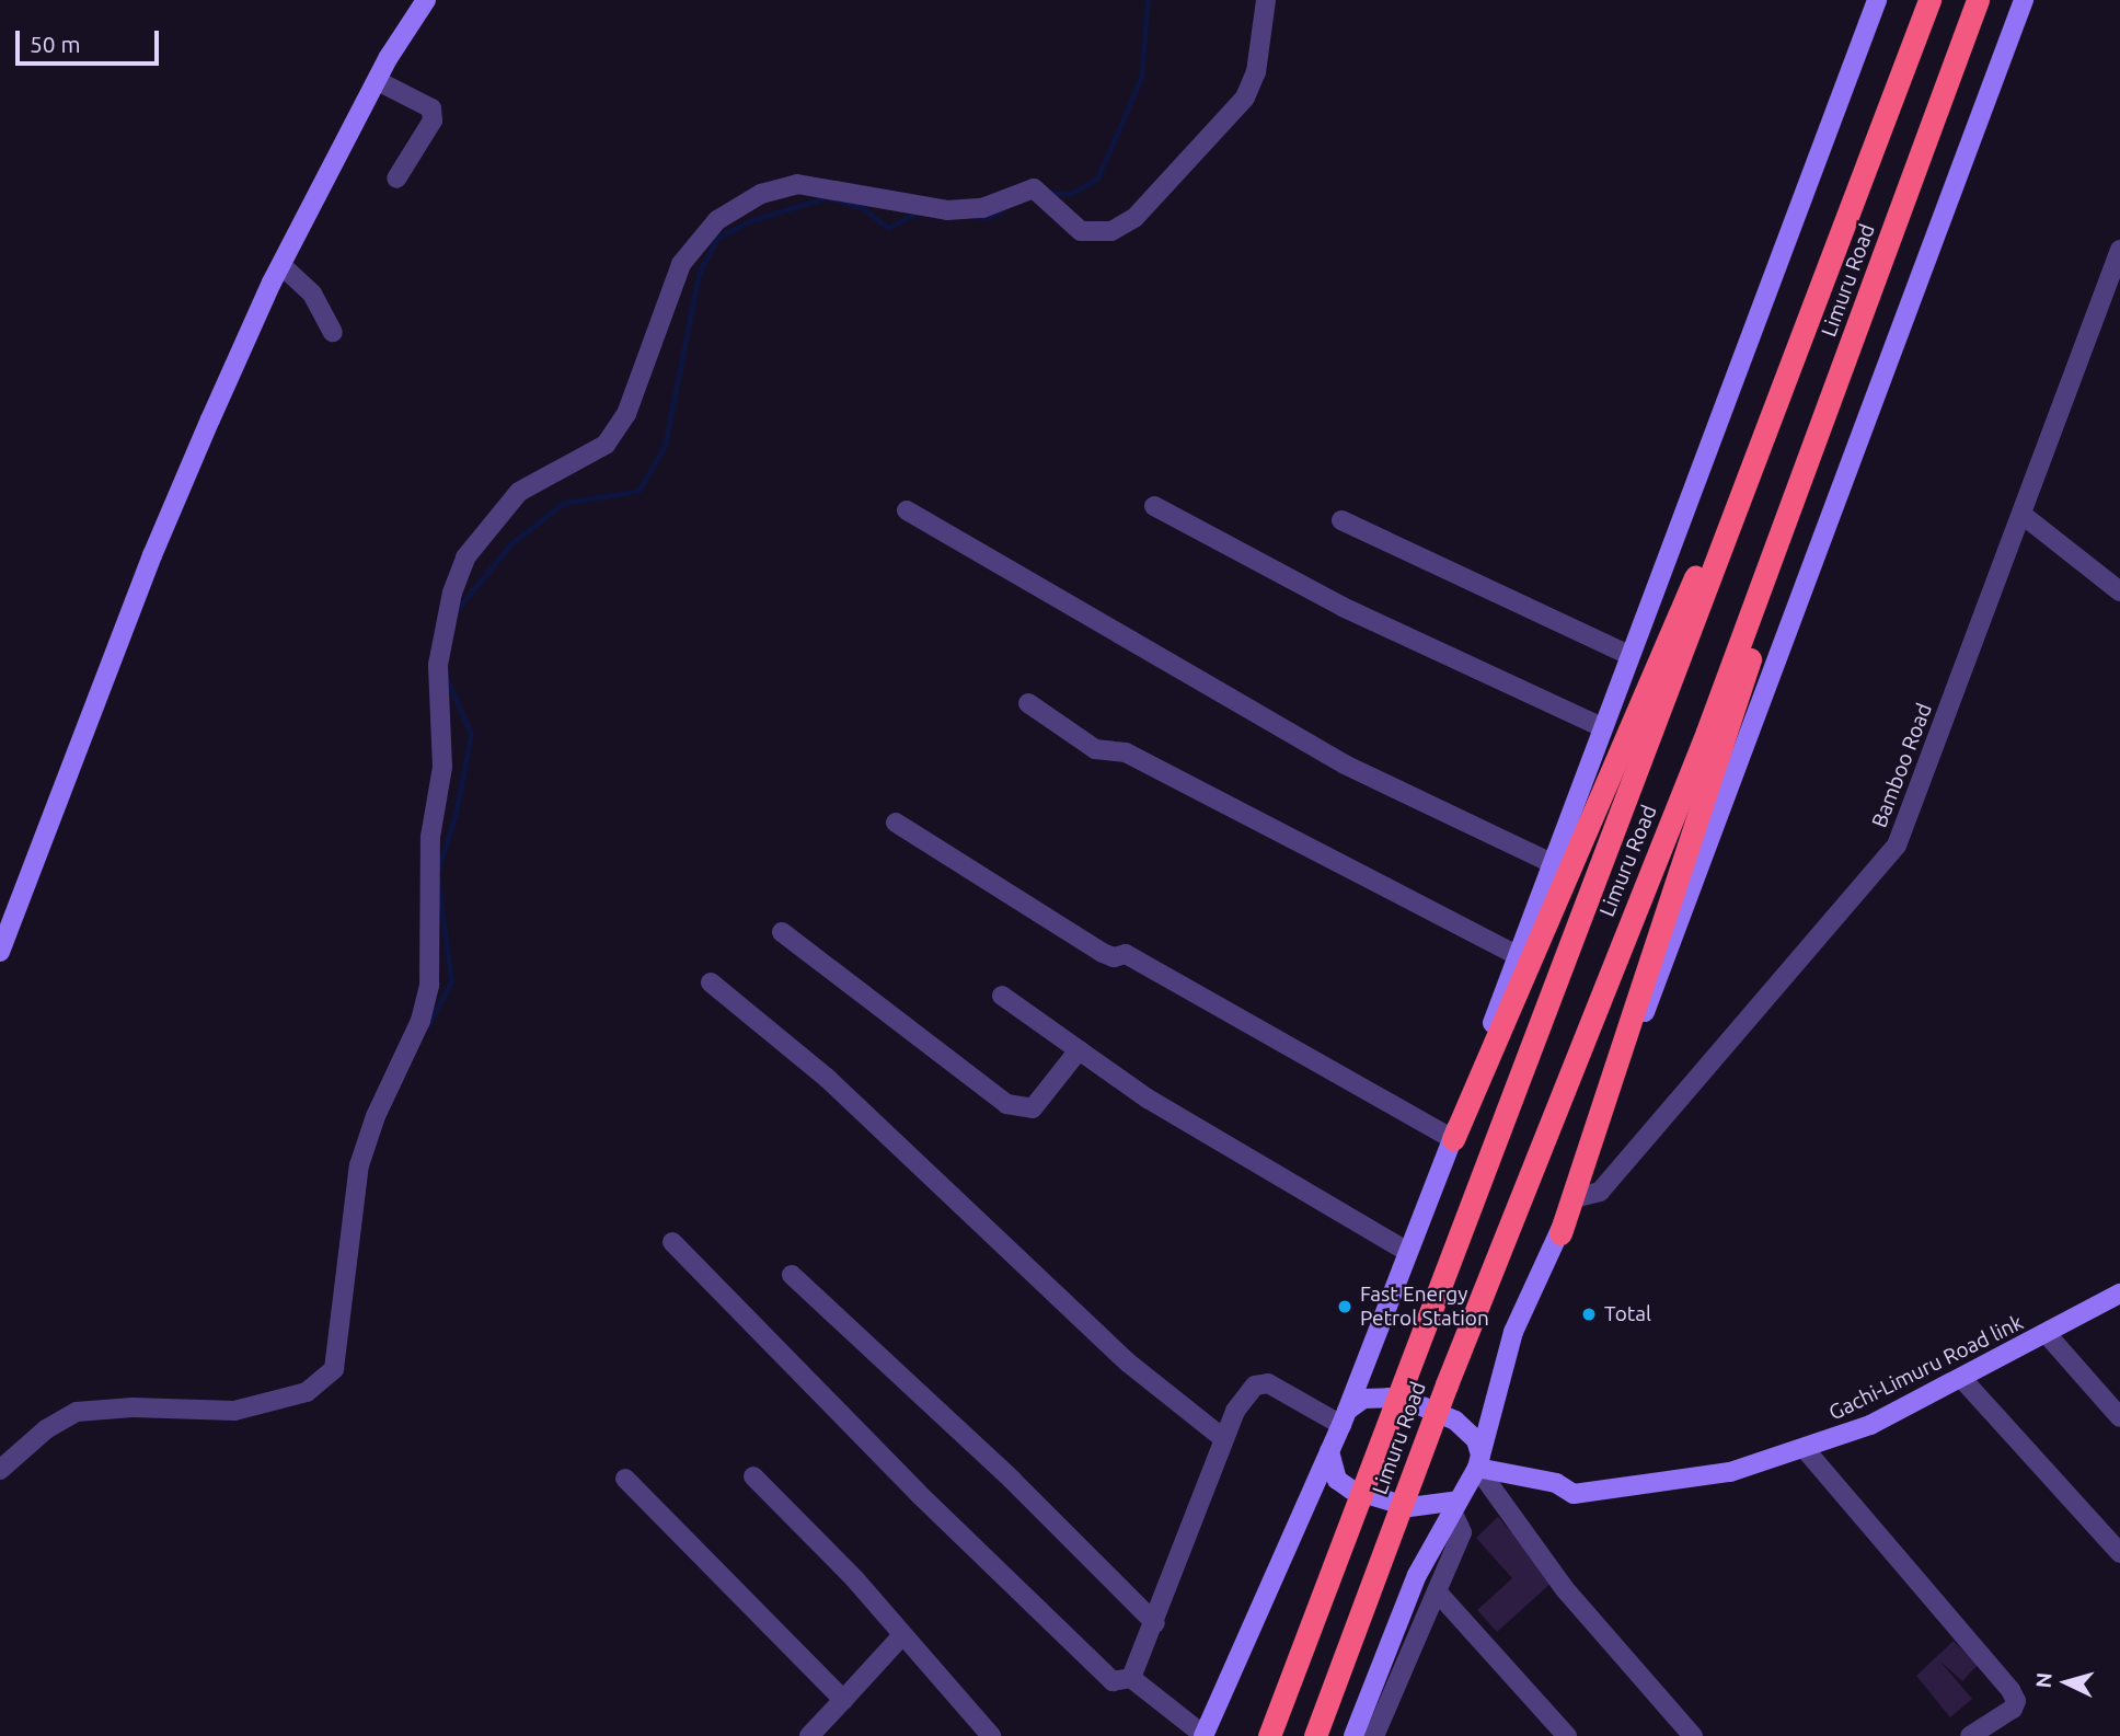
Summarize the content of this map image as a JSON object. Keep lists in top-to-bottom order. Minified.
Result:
{"streets":{"highway":["Limuru Road"],"street":["Bamboo Road","Gachi-Limuru Road link"]},"places":["Fast Energy Petrol Station","Total"],"scale_bar":"50 m","north":"left"}
